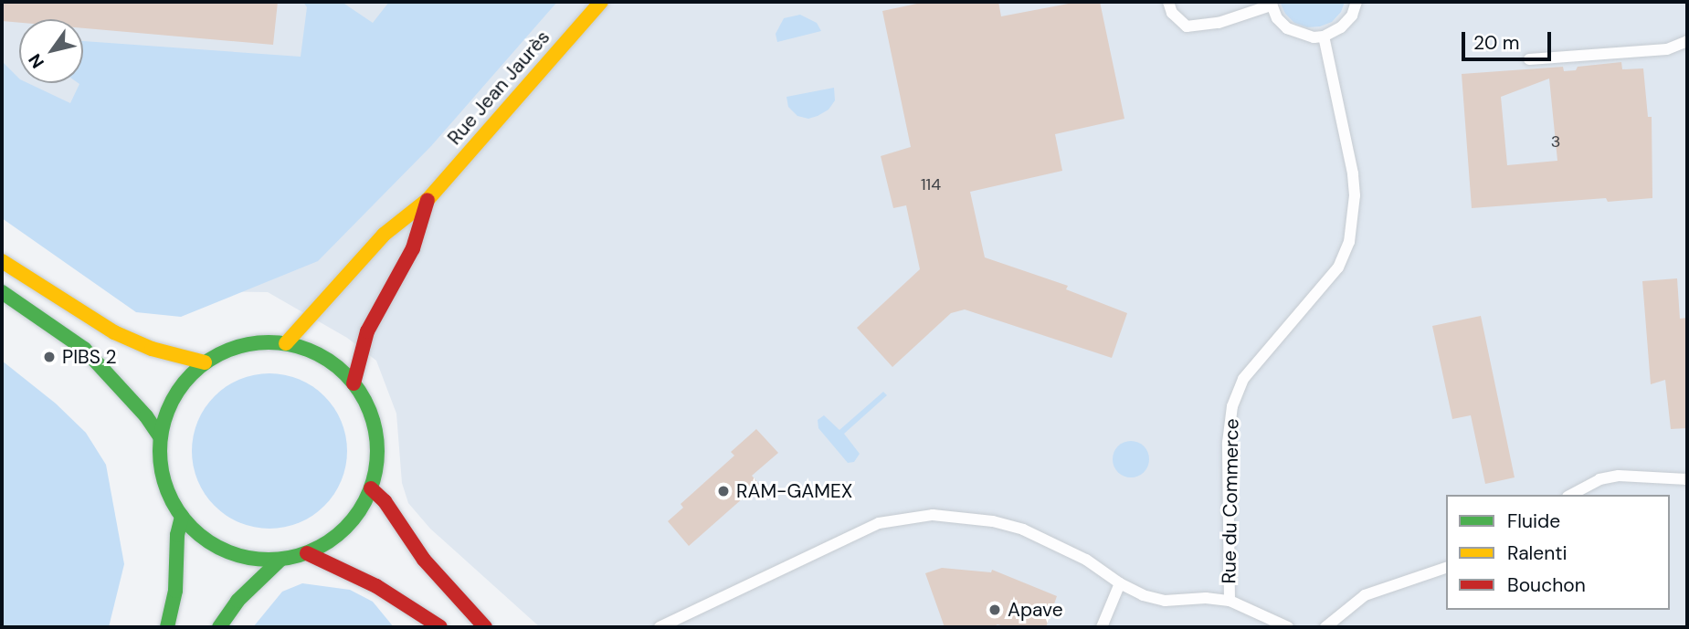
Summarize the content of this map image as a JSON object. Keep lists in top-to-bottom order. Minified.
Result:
{"streets":{"main road":["Rue Jean Jaurès"],"lane":["Rue du Commerce"]},"places":["PIBS 2","RAM-GAMEX","Apave"],"house_numbers":["3","114"],"legend":["Fluide","Ralenti","Bouchon"],"scale_bar":"20 m","north":"bottom left"}
